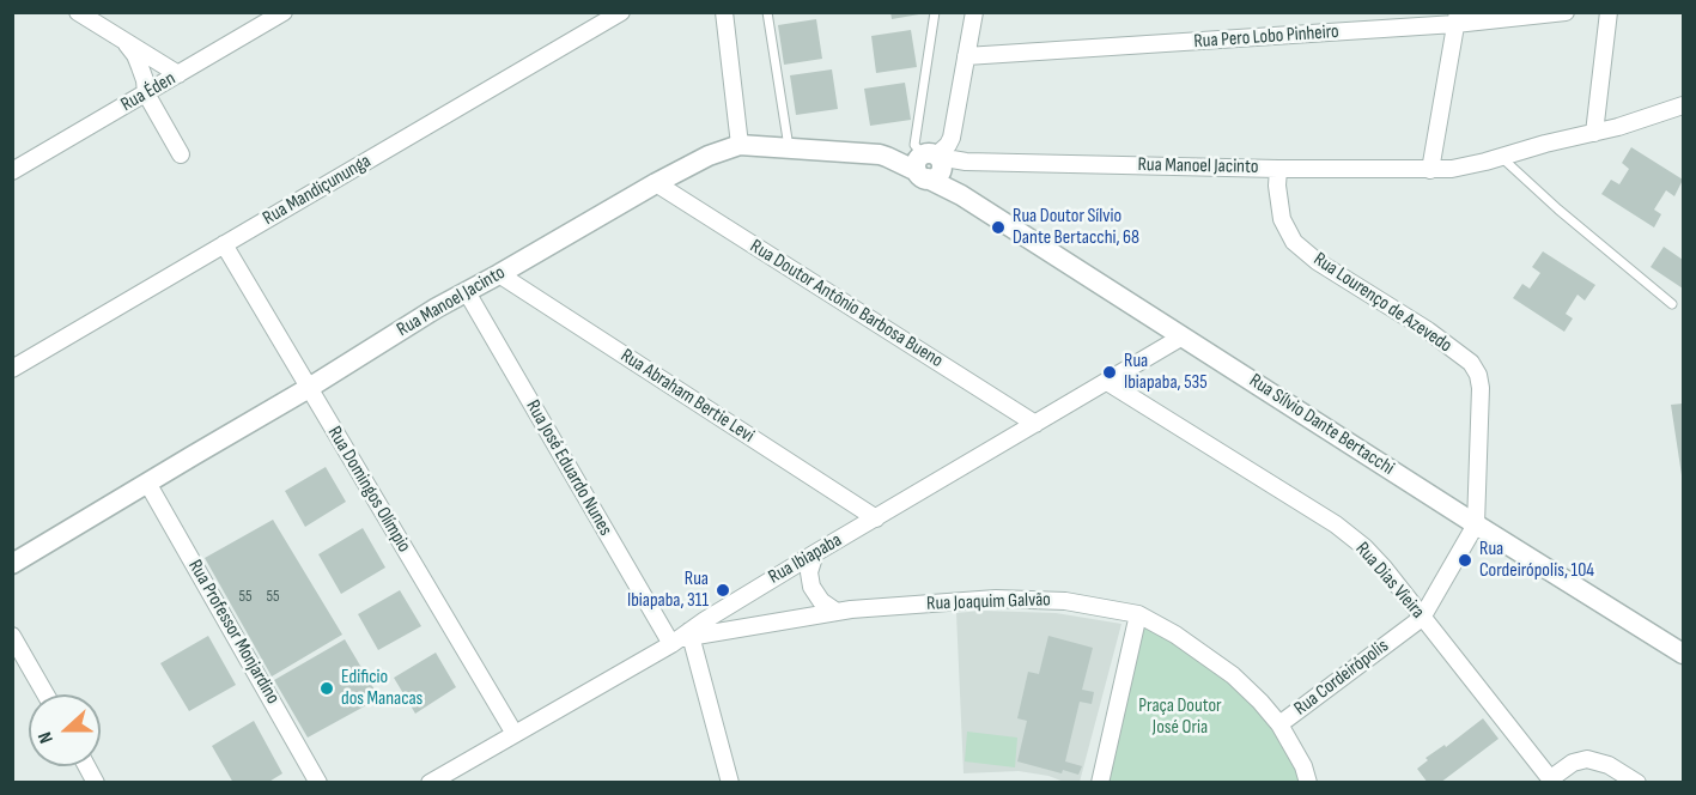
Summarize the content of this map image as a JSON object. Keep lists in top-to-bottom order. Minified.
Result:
{"streets":{"street":["Rua Pero Lobo Pinheiro","Rua Éden","Rua Manoel Jacinto","Rua Mandiçununga","Rua Lourenço de Azevedo","Rua Doutor Antônio Barbosa Bueno","Rua Abraham Bertie Levi","Rua Sílvio Dante Bertacchi","Rua José Eduardo Nunes","Rua Domingos Olímpio","Rua Ibiapaba","Rua Dias Vieira","Rua Joaquim Galvão","Rua Professor Monjardino","Rua Cordeirópolis"]},"crossings":[["Rua Manoel Jacinto","Rua Lourenço de Azevedo"],["Rua Manoel Jacinto","Rua Doutor Antônio Barbosa Bueno"],["Rua Manoel Jacinto","Rua Abraham Bertie Levi"],["Rua Manoel Jacinto","Rua Sílvio Dante Bertacchi"],["Rua Manoel Jacinto","Rua José Eduardo Nunes"],["Rua Manoel Jacinto","Rua Domingos Olímpio"],["Rua Manoel Jacinto","Rua Professor Monjardino"],["Rua Mandiçununga","Rua Domingos Olímpio"],["Rua Lourenço de Azevedo","Rua Sílvio Dante Bertacchi"],["Rua Lourenço de Azevedo","Rua Cordeirópolis"],["Rua Doutor Antônio Barbosa Bueno","Rua Ibiapaba"],["Rua Abraham Bertie Levi","Rua Ibiapaba"],["Rua Sílvio Dante Bertacchi","Rua Ibiapaba"],["Rua Sílvio Dante Bertacchi","Rua Cordeirópolis"],["Rua José Eduardo Nunes","Rua Ibiapaba"],["Rua José Eduardo Nunes","Rua Joaquim Galvão"],["Rua Domingos Olímpio","Rua Ibiapaba"],["Rua Ibiapaba","Rua Dias Vieira"],["Rua Ibiapaba","Rua Joaquim Galvão"],["Rua Dias Vieira","Rua Cordeirópolis"],["Rua Joaquim Galvão","Rua Cordeirópolis"]],"parks":["Praça Doutor José Oria"],"places":["Rua Doutor Sílvio Dante Bertacchi, 68","Rua Ibiapaba, 535","Rua Cordeirópolis, 104","Rua Ibiapaba, 311","Edificio dos Manacas"],"house_numbers":["55","55"],"north":"left"}
